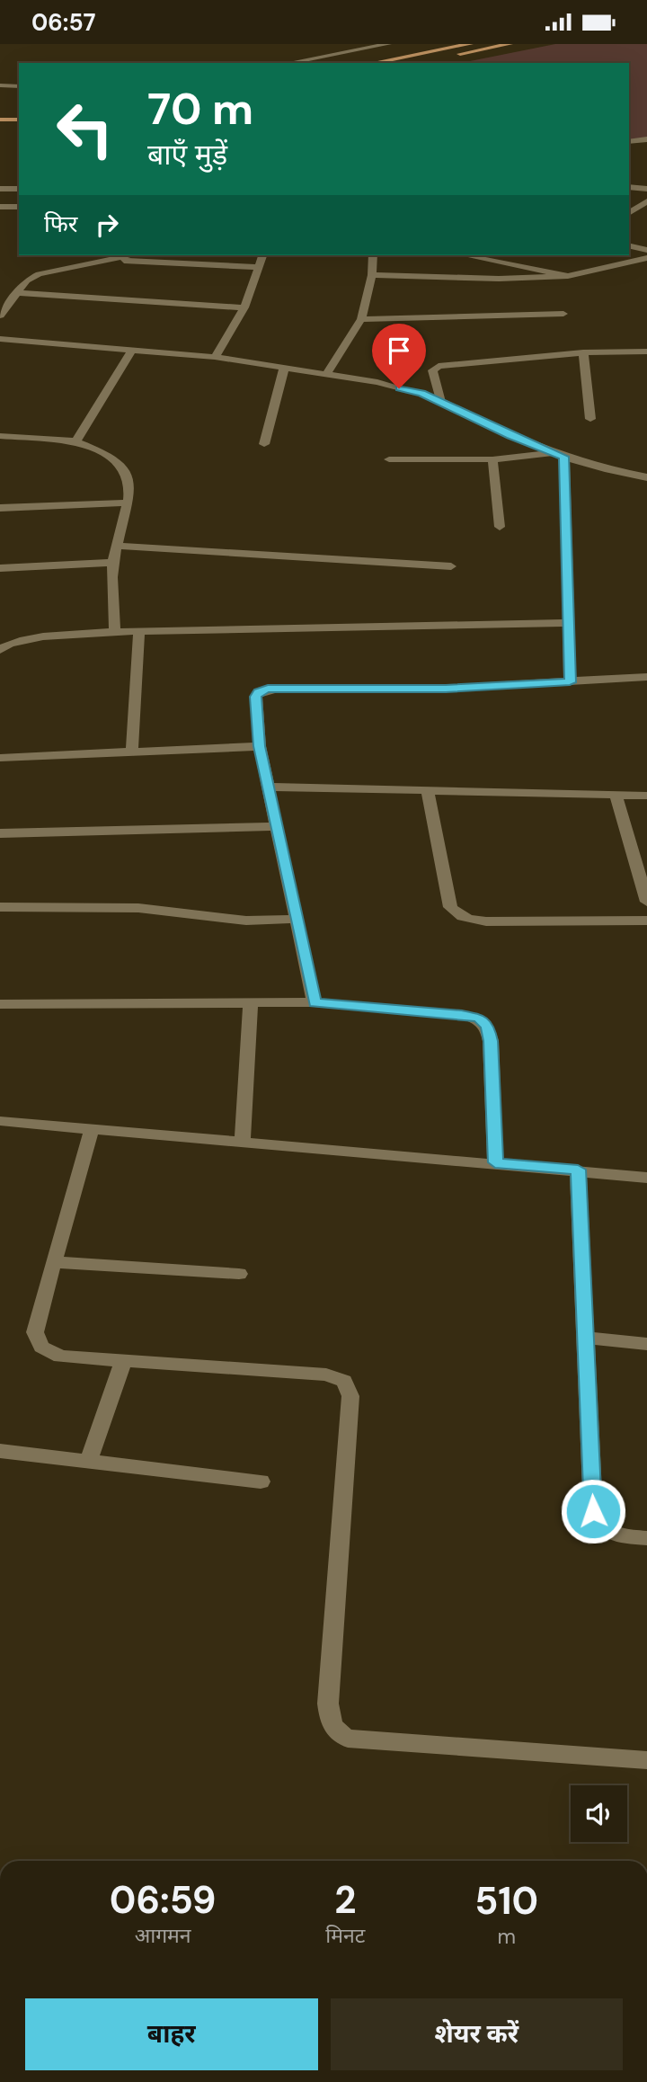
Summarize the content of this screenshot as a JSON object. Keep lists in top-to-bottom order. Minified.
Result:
{"page":{"status":"06:57","turn":["70 m","बाएँ मुड़ें"],"then":"फिर","eta":["06:59","आगमन","2","मिनट","510","m"],"buttons":["बाहर","शेयर करें"]}}
